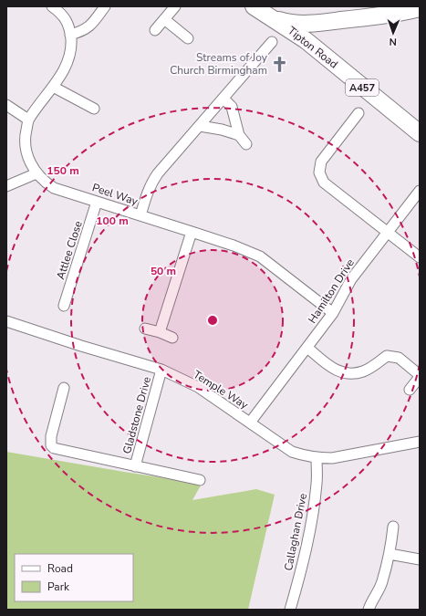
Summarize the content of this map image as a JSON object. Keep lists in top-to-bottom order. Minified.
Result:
{"streets":{"main road":["Tipton Road","A457"],"street":["Peel Way","Attlee Close","Hamilton Drive","Temple Way","Gladstone Drive","Callaghan Drive"]},"crossings":[["Tipton Road","A457"],["Peel Way","Attlee Close"],["Peel Way","Hamilton Drive"],["Hamilton Drive","Temple Way"],["Temple Way","Gladstone Drive"],["Temple Way","Callaghan Drive"]],"places":{"church":["Streams of Joy Church Birmingham"]},"legend":["Road","Park"],"north":"bottom","rings":["150 m","100 m","50 m"]}
